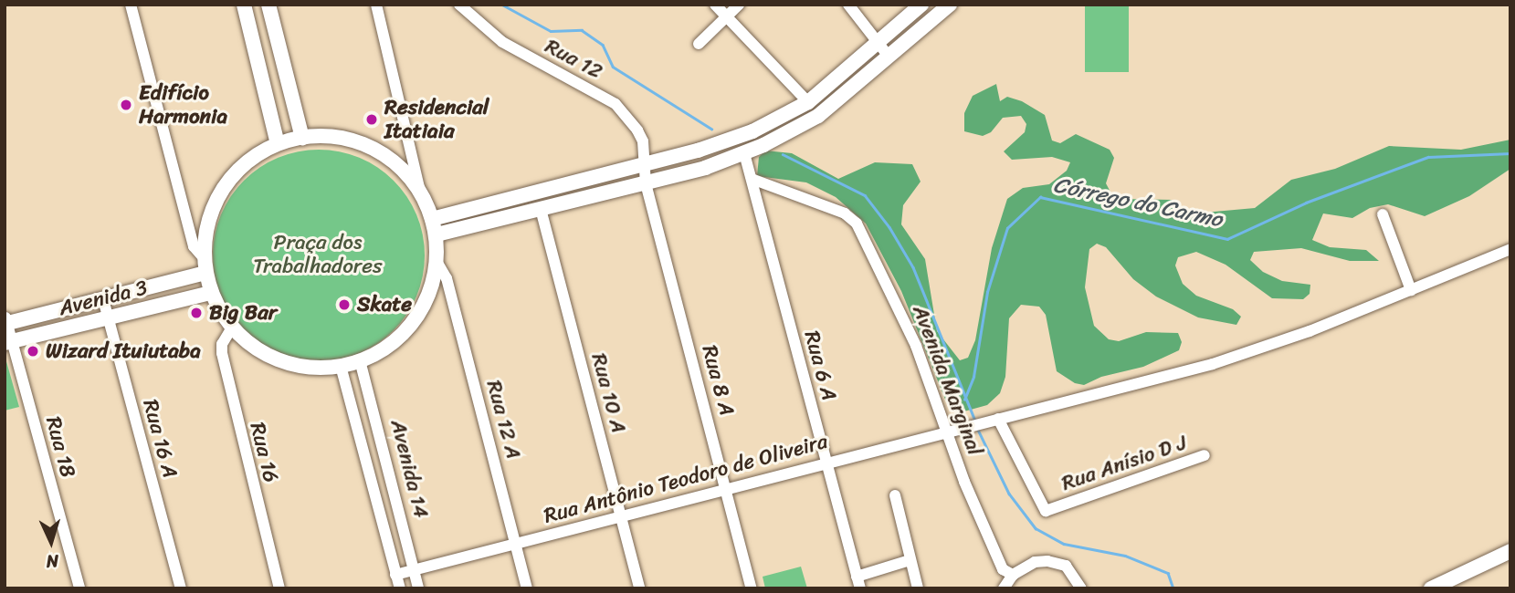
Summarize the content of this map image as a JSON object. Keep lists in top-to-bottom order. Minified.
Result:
{"streets":{"main road":["Avenida 3"],"street":["Rua 12","Rua 6 A","Rua 8 A","Avenida Marginal","Rua 10 A","Rua 12 A","Rua 16 A","Rua 18","Rua 16","Rua Anísio D J","Avenida 14","Rua Antônio Teodoro de Oliveira"]},"crossings":[["Rua 12","Rua 8 A"],["Avenida 3","Rua 16 A"],["Avenida 3","Rua 18"],["Rua 6 A","Avenida Marginal"],["Rua 6 A","Rua Antônio Teodoro de Oliveira"],["Rua 8 A","Rua Antônio Teodoro de Oliveira"],["Avenida Marginal","Rua Antônio Teodoro de Oliveira"],["Rua 10 A","Rua Antônio Teodoro de Oliveira"],["Rua 12 A","Rua Antônio Teodoro de Oliveira"],["Rua Anísio D J","Rua Antônio Teodoro de Oliveira"],["Avenida 14","Rua Antônio Teodoro de Oliveira"]],"water":["Córrego do Carmo"],"parks":["Praça dos Trabalhadores"],"places":["Edifício Harmonia","Residencial Itatiaia","Skate","Big Bar","Wizard Ituiutaba"],"north":"bottom"}
